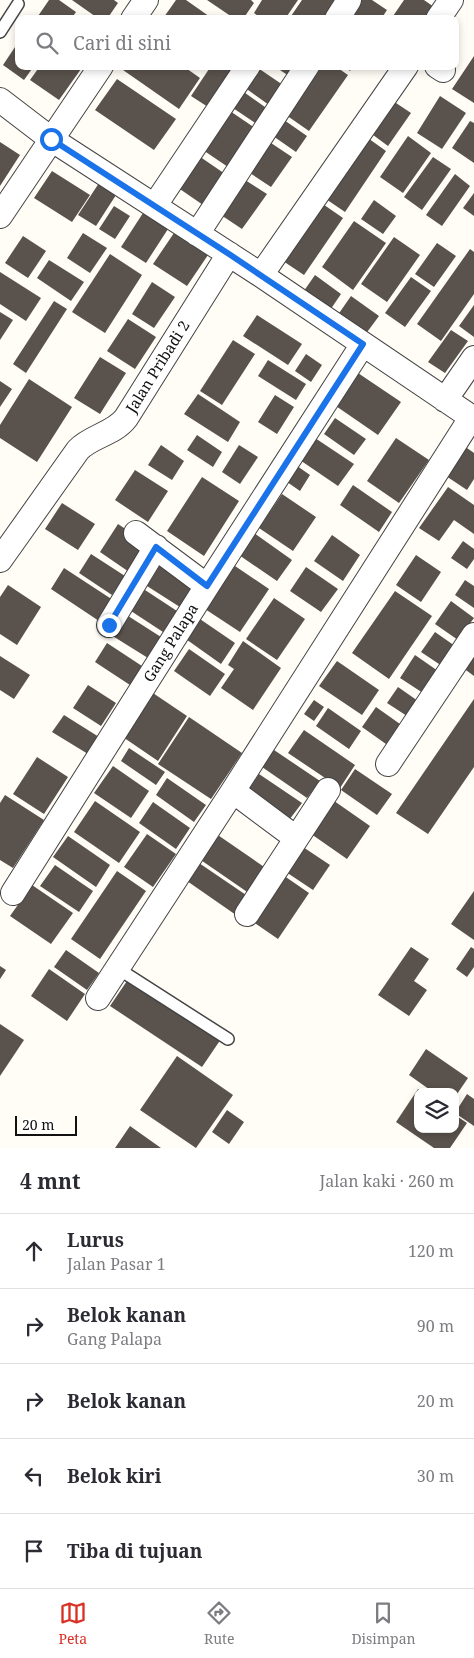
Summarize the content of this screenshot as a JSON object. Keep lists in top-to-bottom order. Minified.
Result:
{"streets":{"street":["Jalan Pribadi 2","Gang Palapa"]},"scale_bar":"20 m","page":{"search":"Cari di sini","scale":"20 m","heading":["4 mnt","Jalan kaki · 260 m"],"list":[["Lurus","Jalan Pasar 1","120 m"],["Belok kanan","Gang Palapa","90 m"],["Belok kanan","20 m"],["Belok kiri","30 m"],"Tiba di tujuan"],"nav":["Peta","Rute","Disimpan"]}}
